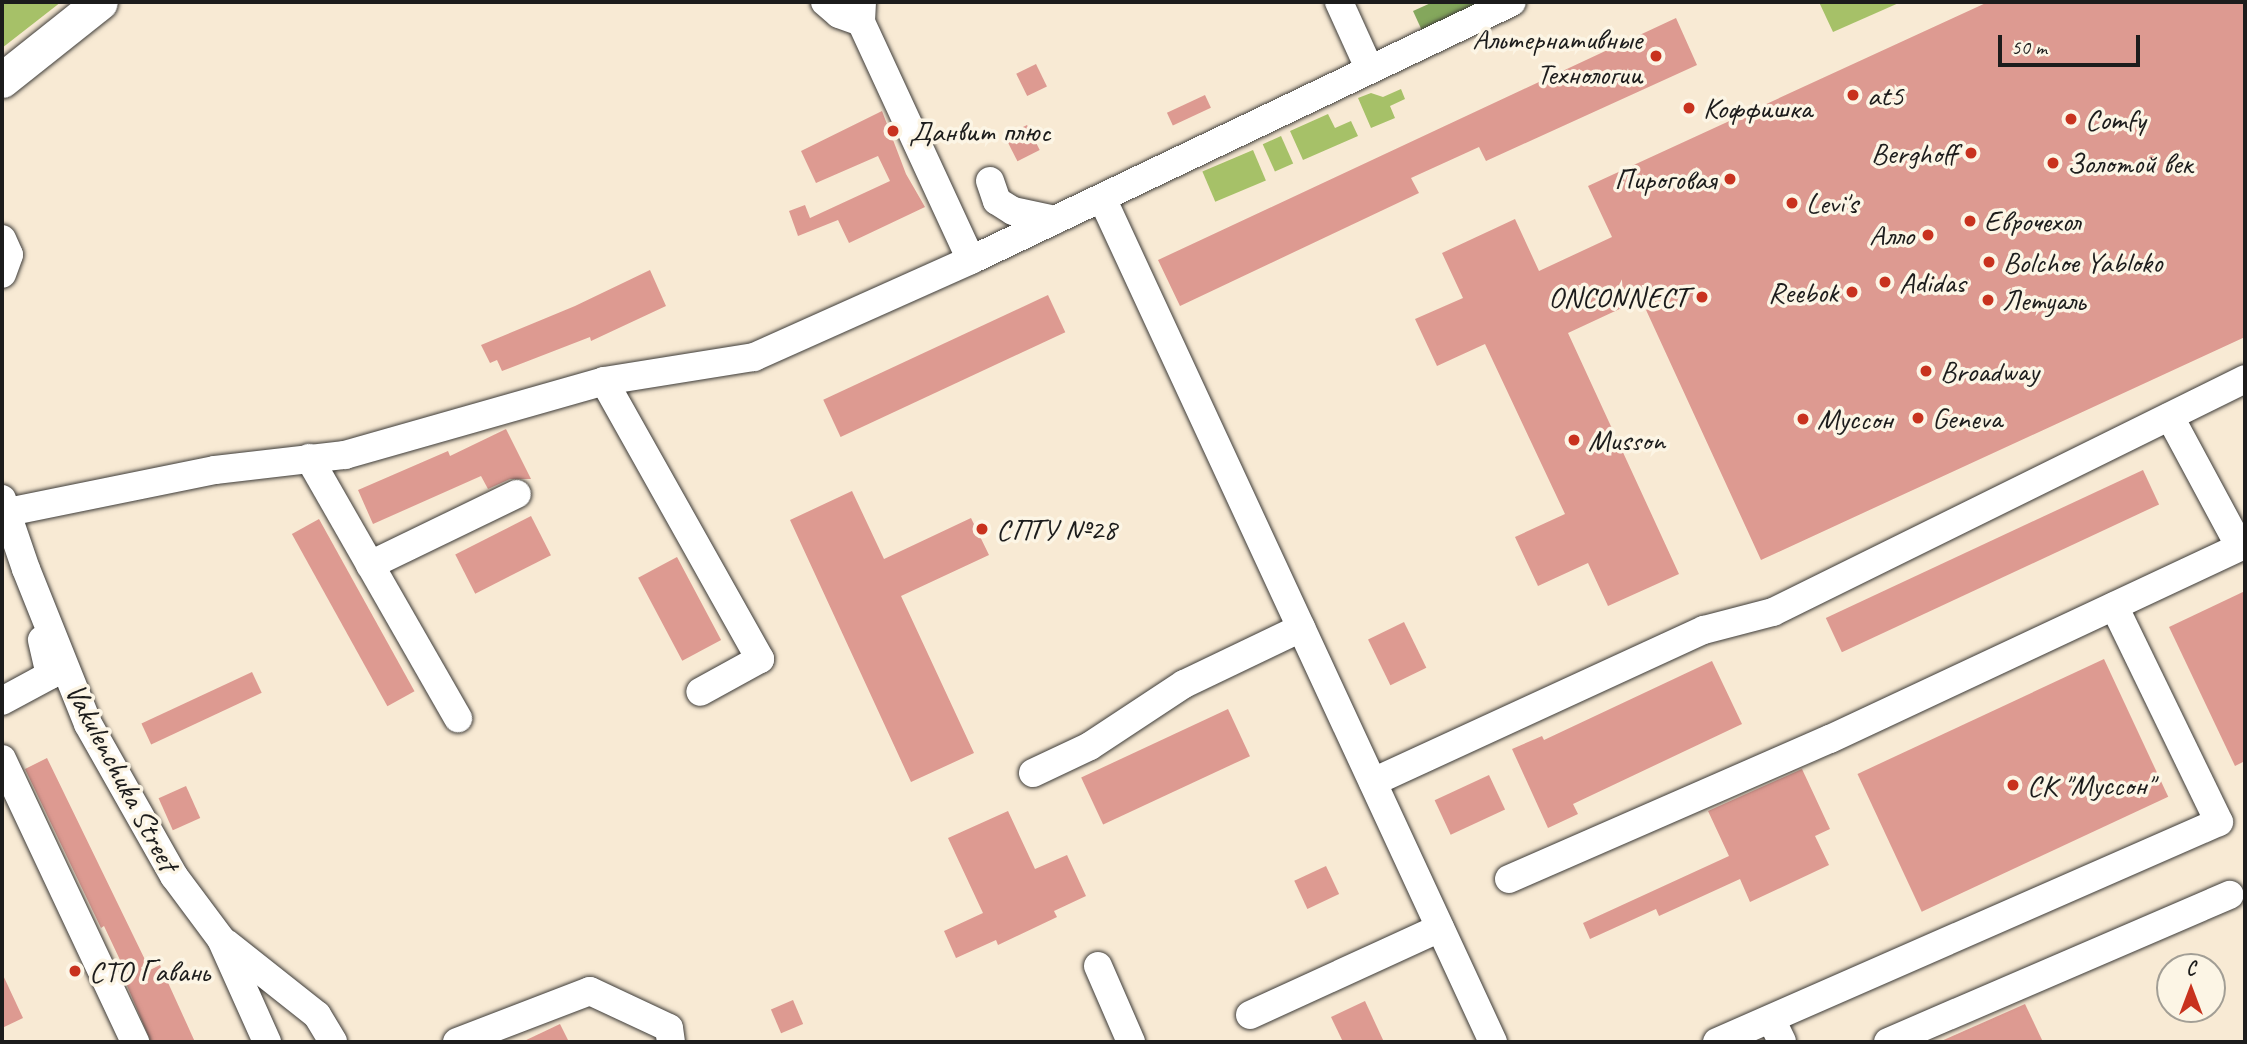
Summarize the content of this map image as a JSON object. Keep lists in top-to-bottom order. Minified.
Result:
{"streets":{"street":["Vakulenchuka Street"]},"places":["Альтернативные Технологии","at5","Коффишка","Comfy","Данвит плюс","Berghoff","Золотой век","Пироговая","Levi's","Еврочехол","Алло","Bolchoe Yabloko","Adidas","Reebok","ONCONNECT","Летуаль","Broadway","Geneva","Муссон","Musson","СПТУ №28","СК \"Муссон\"","СТО Гавань"],"scale_bar":"50 m","north":"top"}
